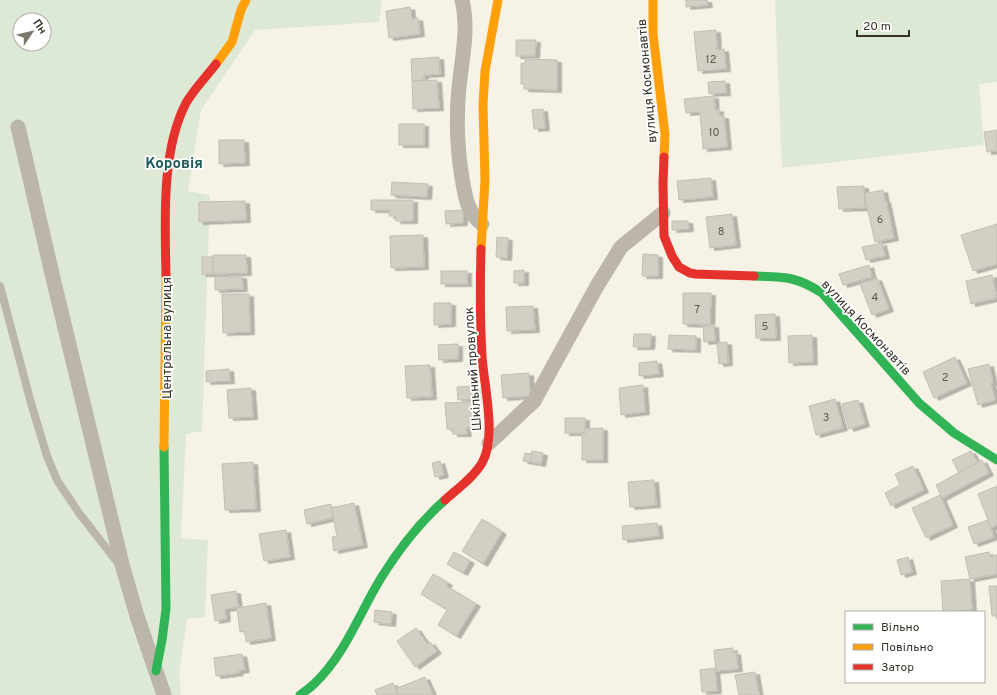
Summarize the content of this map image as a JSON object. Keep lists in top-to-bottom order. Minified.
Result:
{"streets":{"street":["вулиця Космонавтів","Центральна вулиця","Шкільний провулок"]},"districts":["Коровія"],"house_numbers":["12","10","6","8","4","7","5","2","3"],"legend":["Вільно","Повільно","Затор"],"scale_bar":"20 m","north":"top right"}
